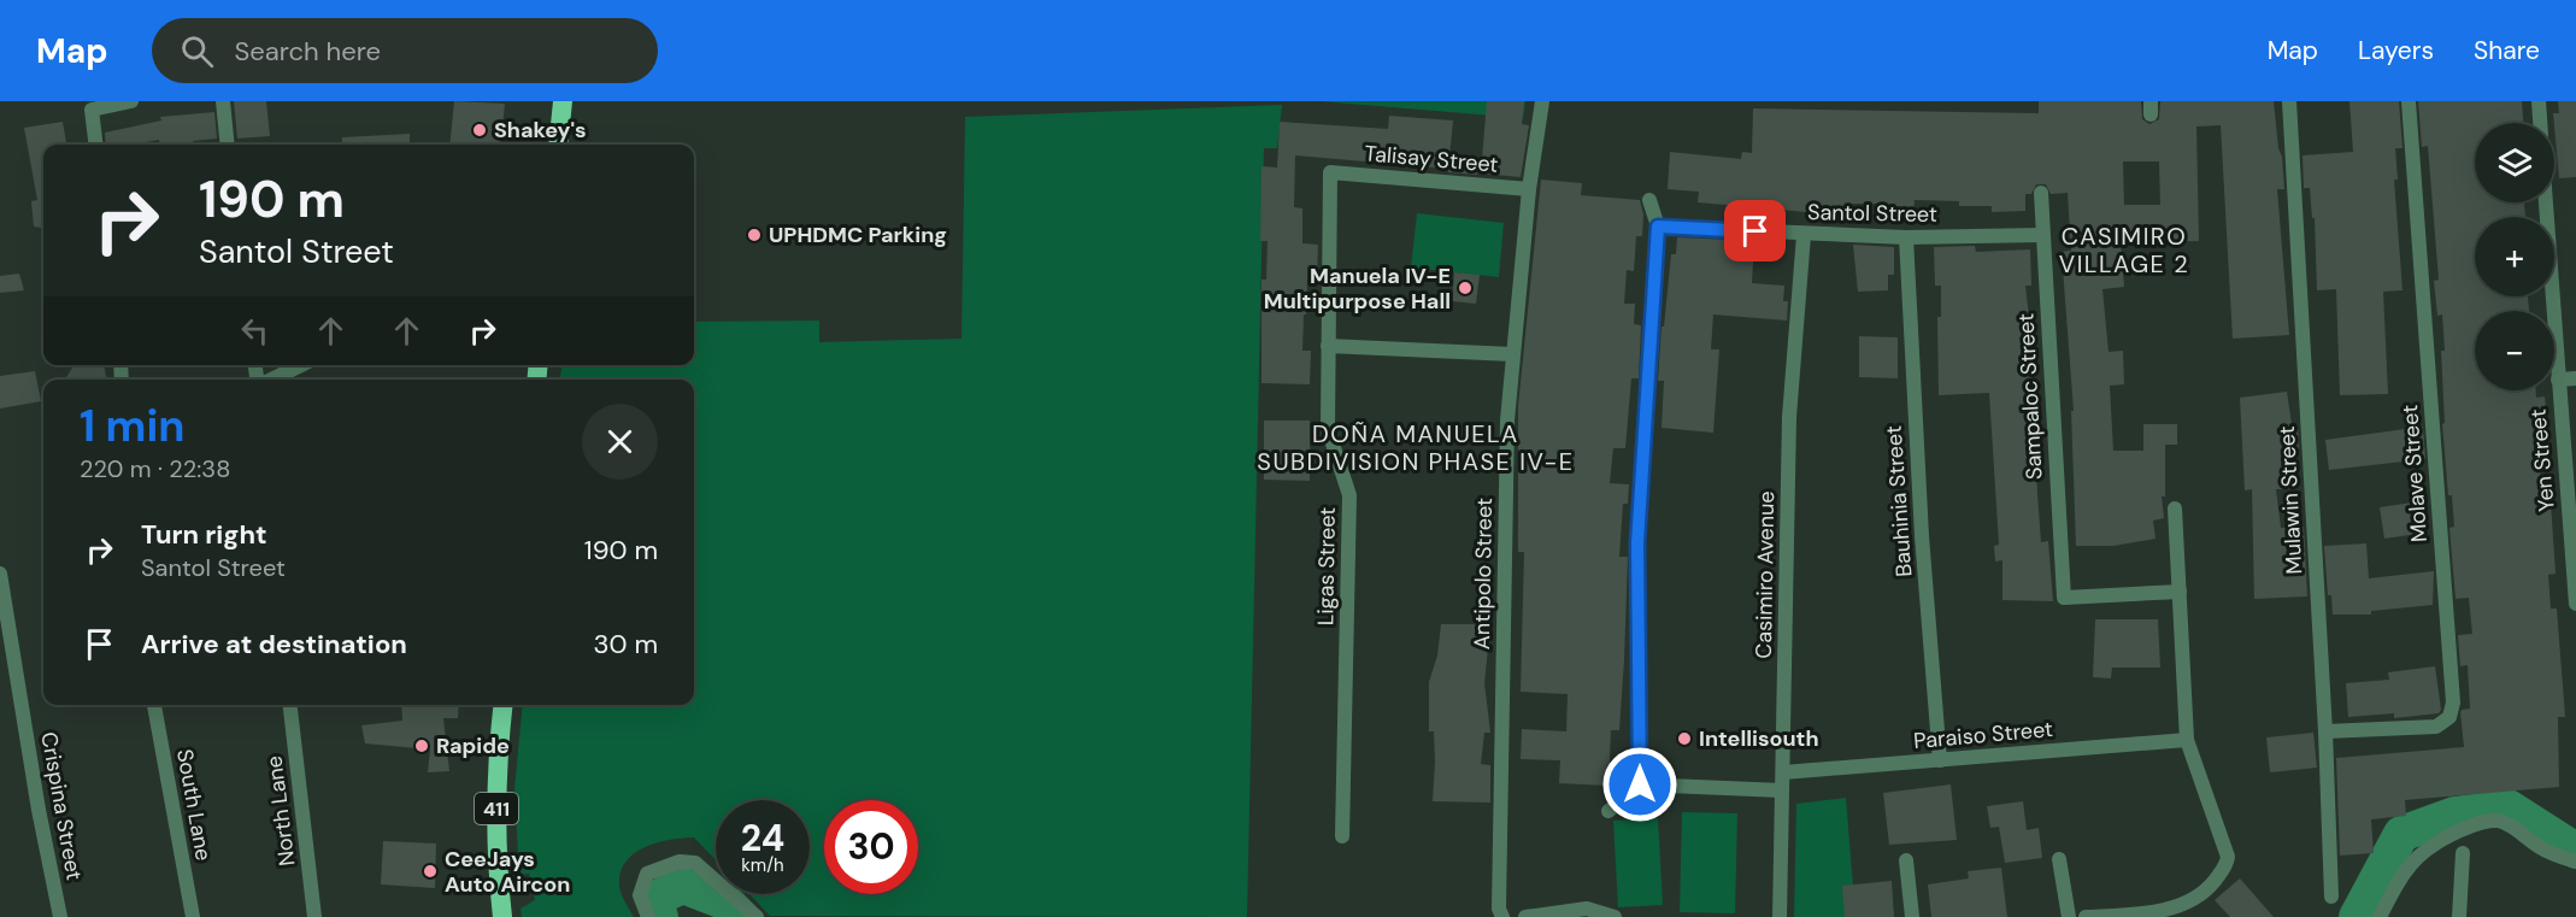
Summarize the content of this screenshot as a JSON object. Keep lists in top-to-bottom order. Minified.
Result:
{"streets":{"highway":["411"],"street":["Talisay Street","Santol Street","Sampaloc Street","Yen Street","Molave Street","Mulawin Street","Bauhinia Street","Ligas Street","Antipolo Street","Casimiro Avenue","Paraiso Street","South Lane","Crispina Street","North Lane"]},"crossings":[["Talisay Street","Ligas Street"],["Talisay Street","Antipolo Street"],["Santol Street","Sampaloc Street"],["Santol Street","Bauhinia Street"],["Santol Street","Casimiro Avenue"],["Molave Street","Mulawin Street"],["Bauhinia Street","Paraiso Street"],["Casimiro Avenue","Paraiso Street"]],"districts":["CASIMIRO VILLAGE 2","DOÑA MANUELA SUBDIVISION PHASE IV-E"],"places":["Shakey's","UPHDMC Parking","Manuela IV-E Multipurpose Hall","Intellisouth","Rapide","CeeJays Auto Aircon"],"page":{"header":"Map","search":"Search here","nav":["Map","Layers","Share"],"map_buttons":["+","−"],"turn":["190 m","Santol Street"],"heading":["1 min","220 m · 22:38"],"list":[{"name":"Turn right","note":"Santol Street","value":"190 m"},{"name":"Arrive at destination","value":"30 m"}],"speed":"24 km/h","limit":"30"}}
